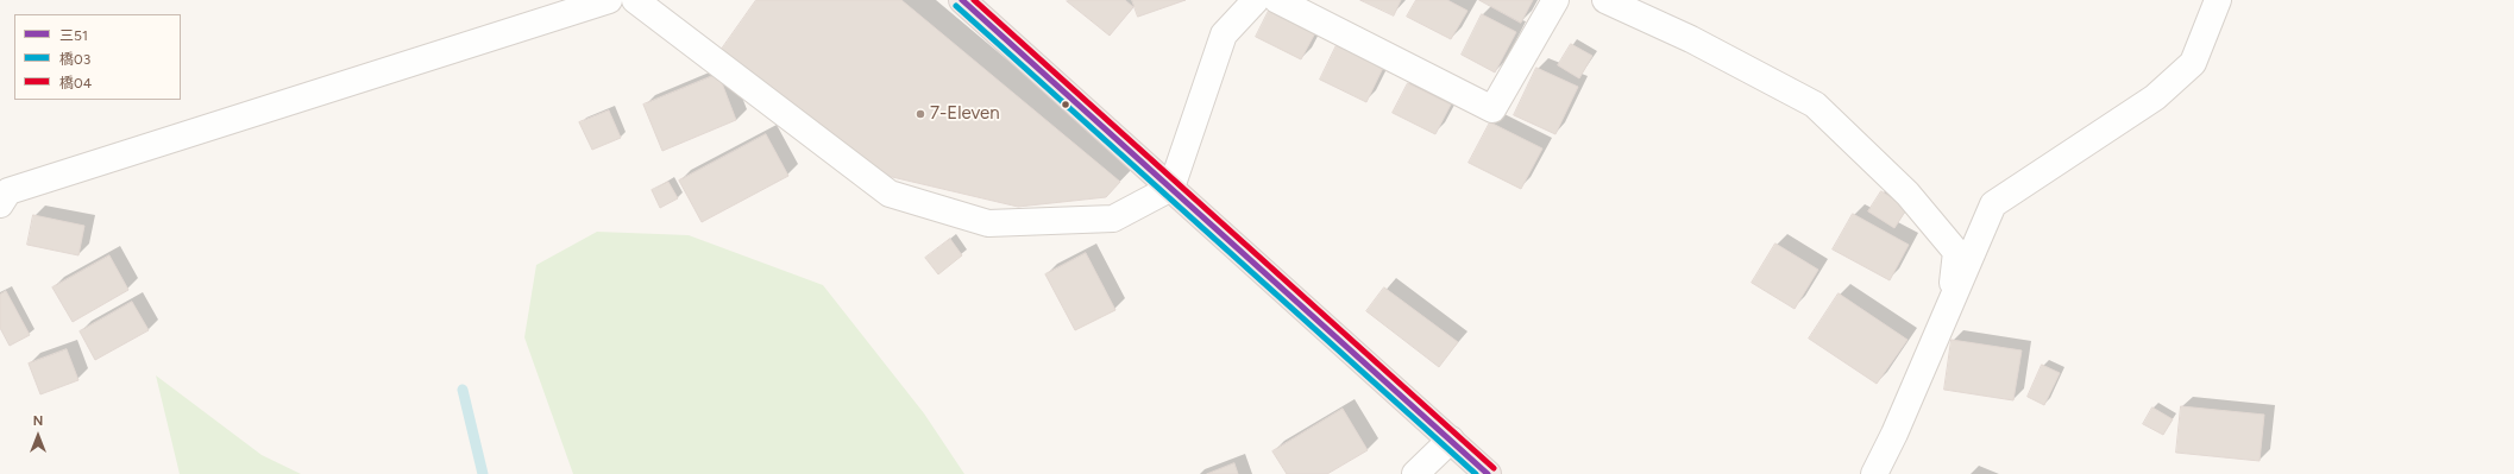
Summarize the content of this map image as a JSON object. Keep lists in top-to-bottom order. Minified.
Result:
{"places":["7-Eleven"],"lines":["transit line 三51","transit line 橋04","transit line 橋03"],"legend":["三51","橋03","橋04"],"north":"top"}
